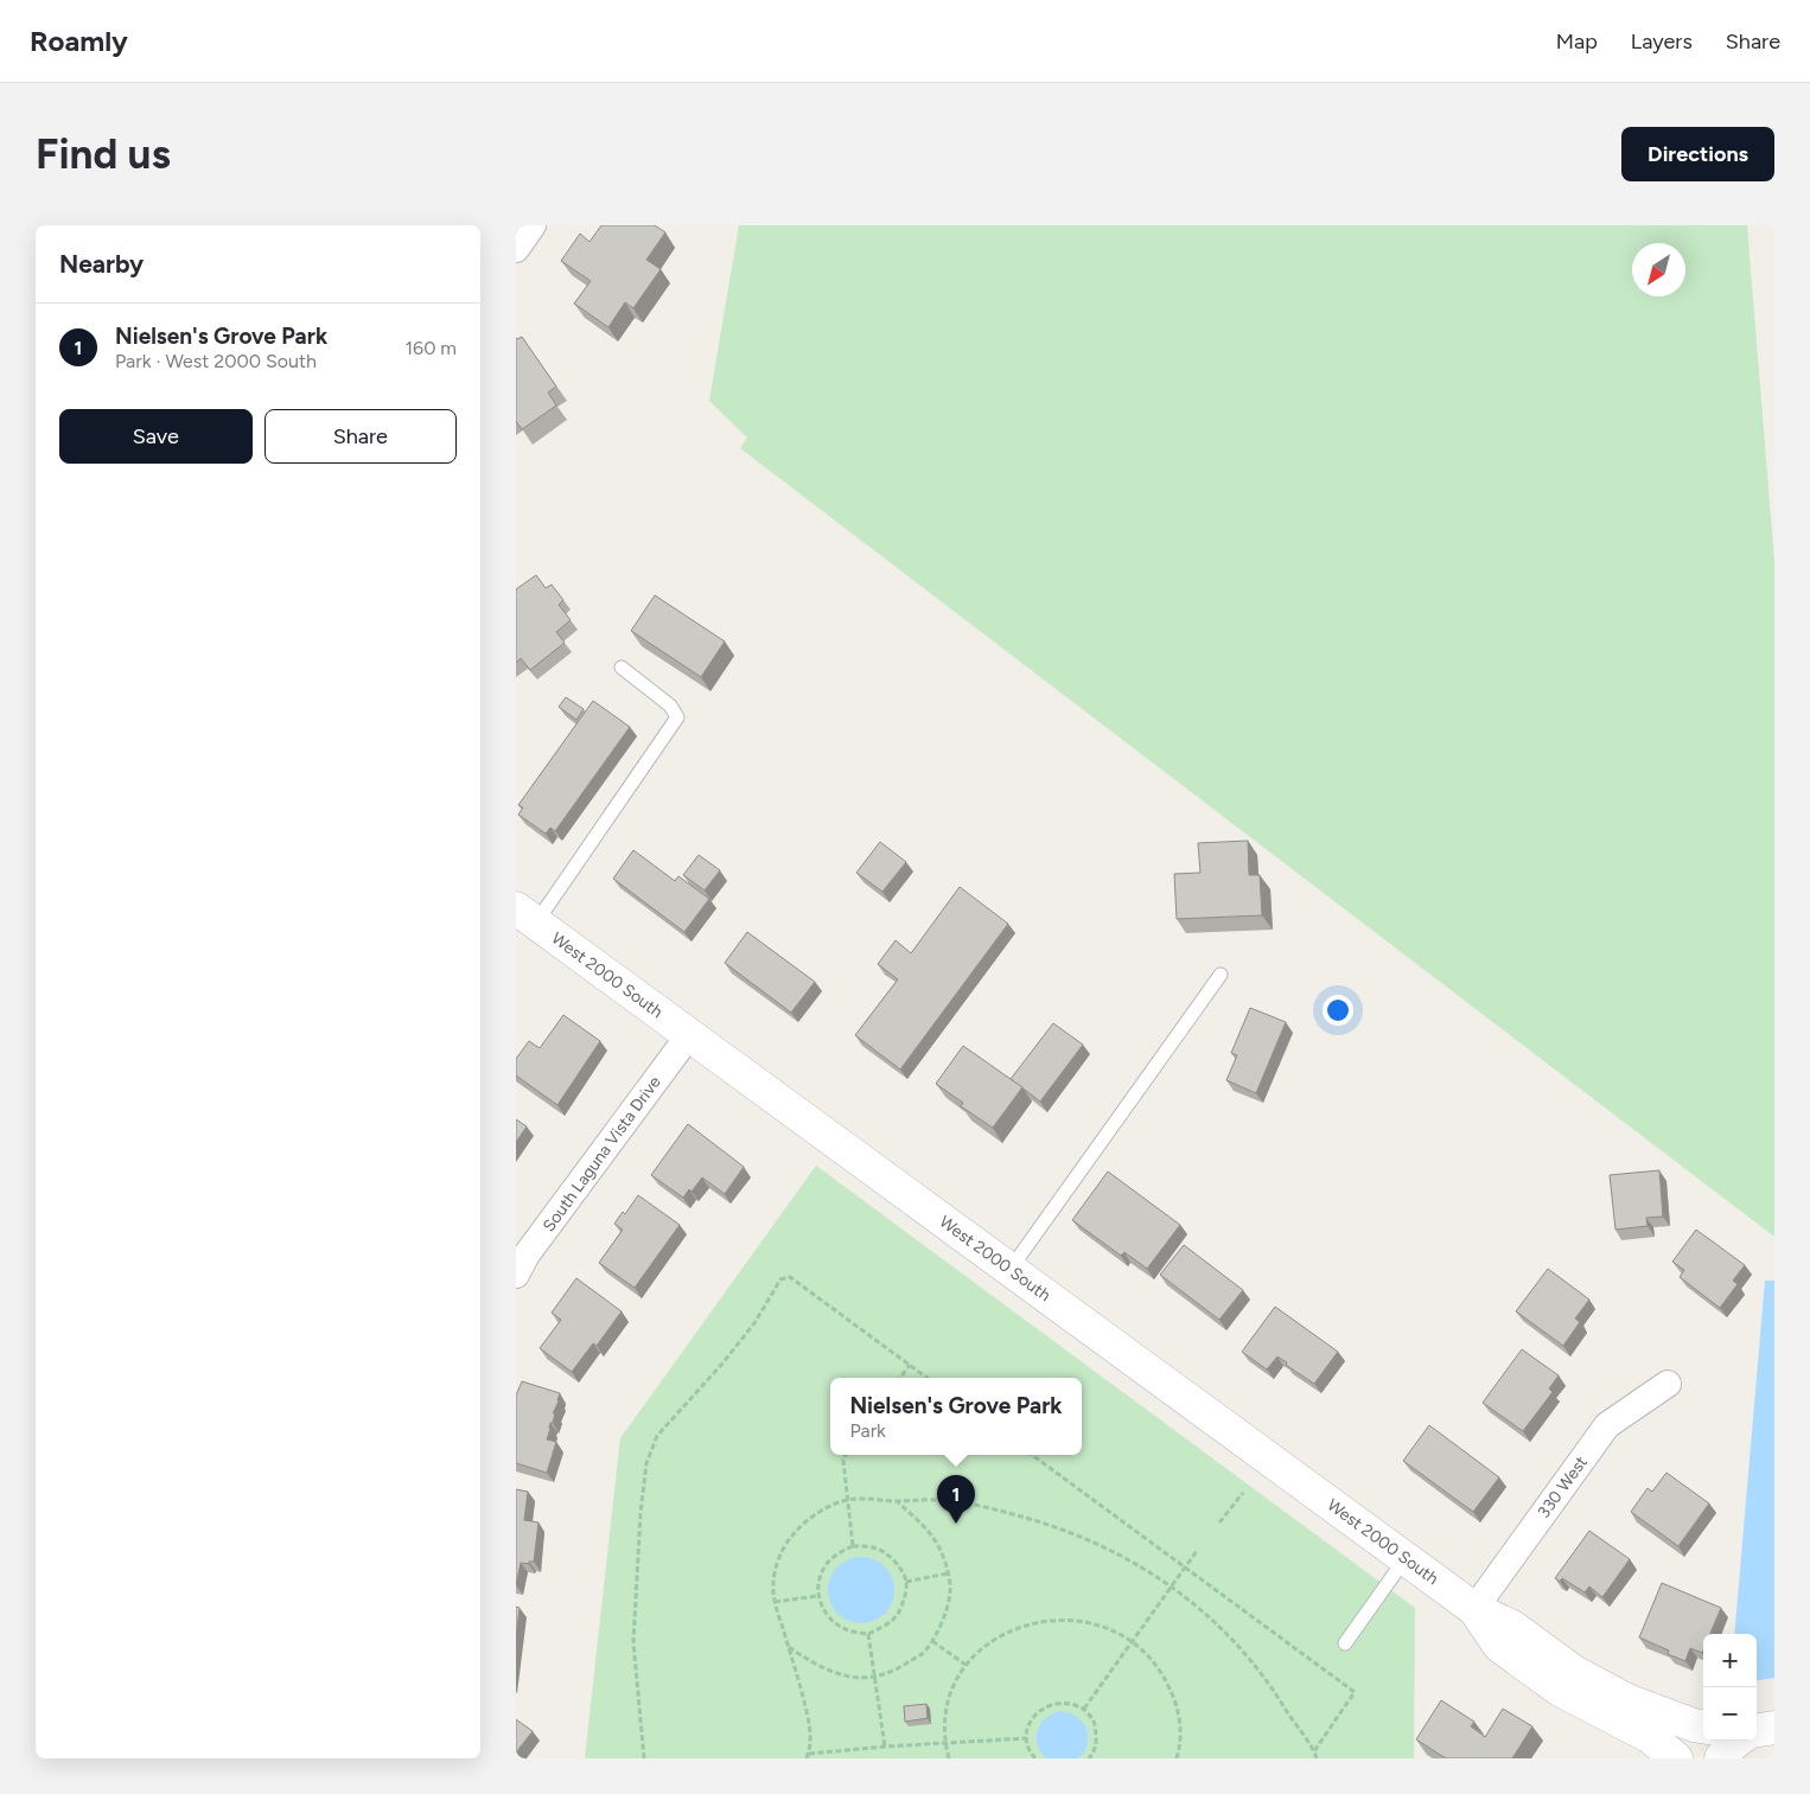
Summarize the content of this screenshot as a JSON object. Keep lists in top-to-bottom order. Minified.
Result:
{"streets":{"street":["West 2000 South","South Laguna Vista Drive","330 West"]},"crossings":[["West 2000 South","South Laguna Vista Drive"],["West 2000 South","330 West"]],"north":"bottom left","page":{"header":"Roamly","nav":["Map","Layers","Share"],"buttons":["Directions",["Save","Share"]],"title":"Find us","heading":"Nearby","list":[{"mark":"1","name":"Nielsen's Grove Park","note":"Park · West 2000 South","value":"160 m"}],"popup":["Nielsen's Grove Park","Park"],"pins":"1","map_buttons":["+","−"]}}
